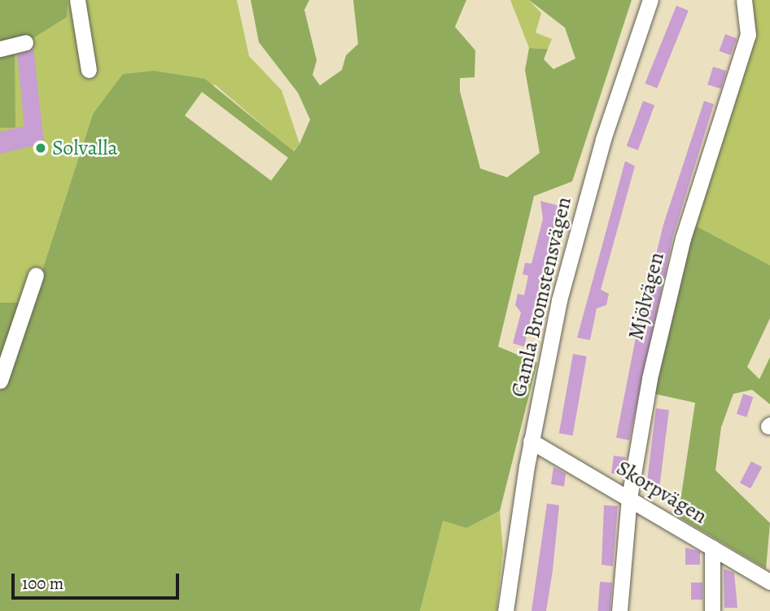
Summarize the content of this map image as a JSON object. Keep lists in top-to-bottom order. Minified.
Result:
{"streets":{"street":["Mjölvägen","Gamla Bromstensvägen","Skorpvägen"]},"crossings":[["Mjölvägen","Skorpvägen"],["Gamla Bromstensvägen","Skorpvägen"]],"places":["Solvalla"],"scale_bar":"100 m"}
